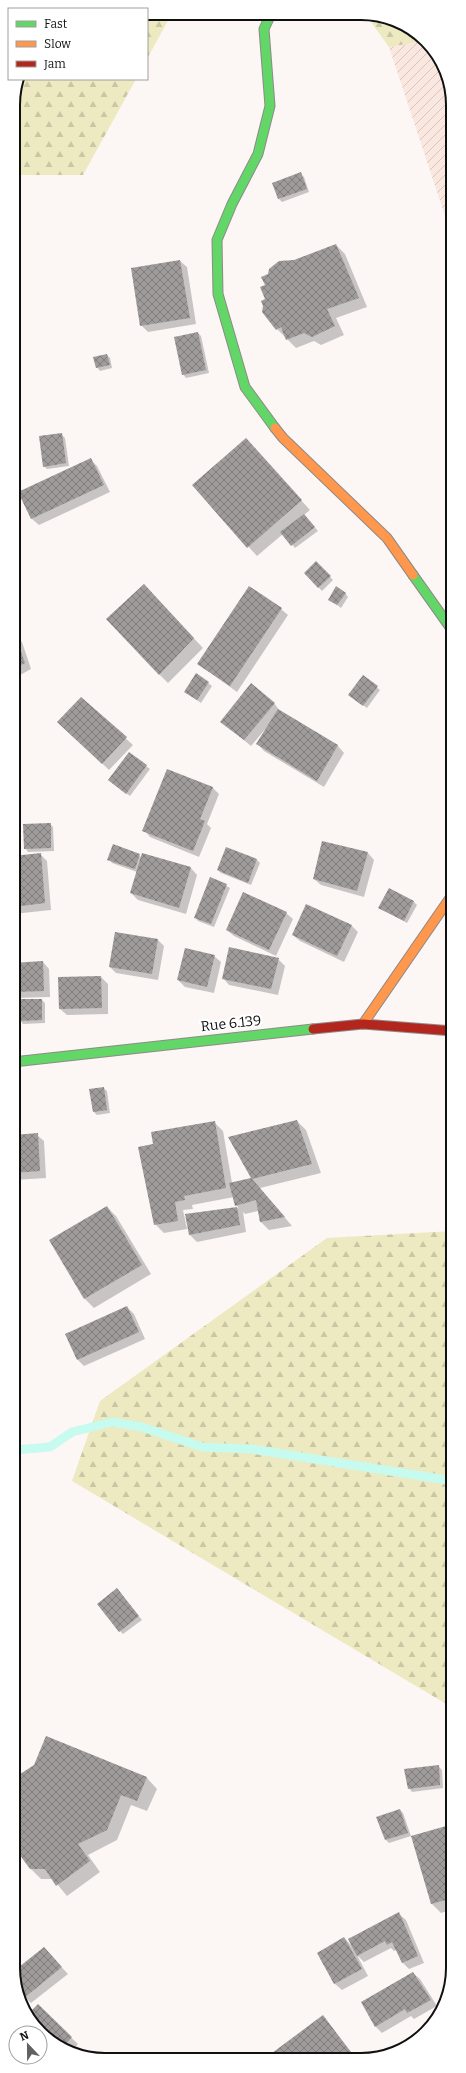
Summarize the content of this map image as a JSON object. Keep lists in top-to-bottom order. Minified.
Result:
{"streets":{"street":["Rue 6.139"]},"legend":["Fast","Slow","Jam"],"north":"top"}
